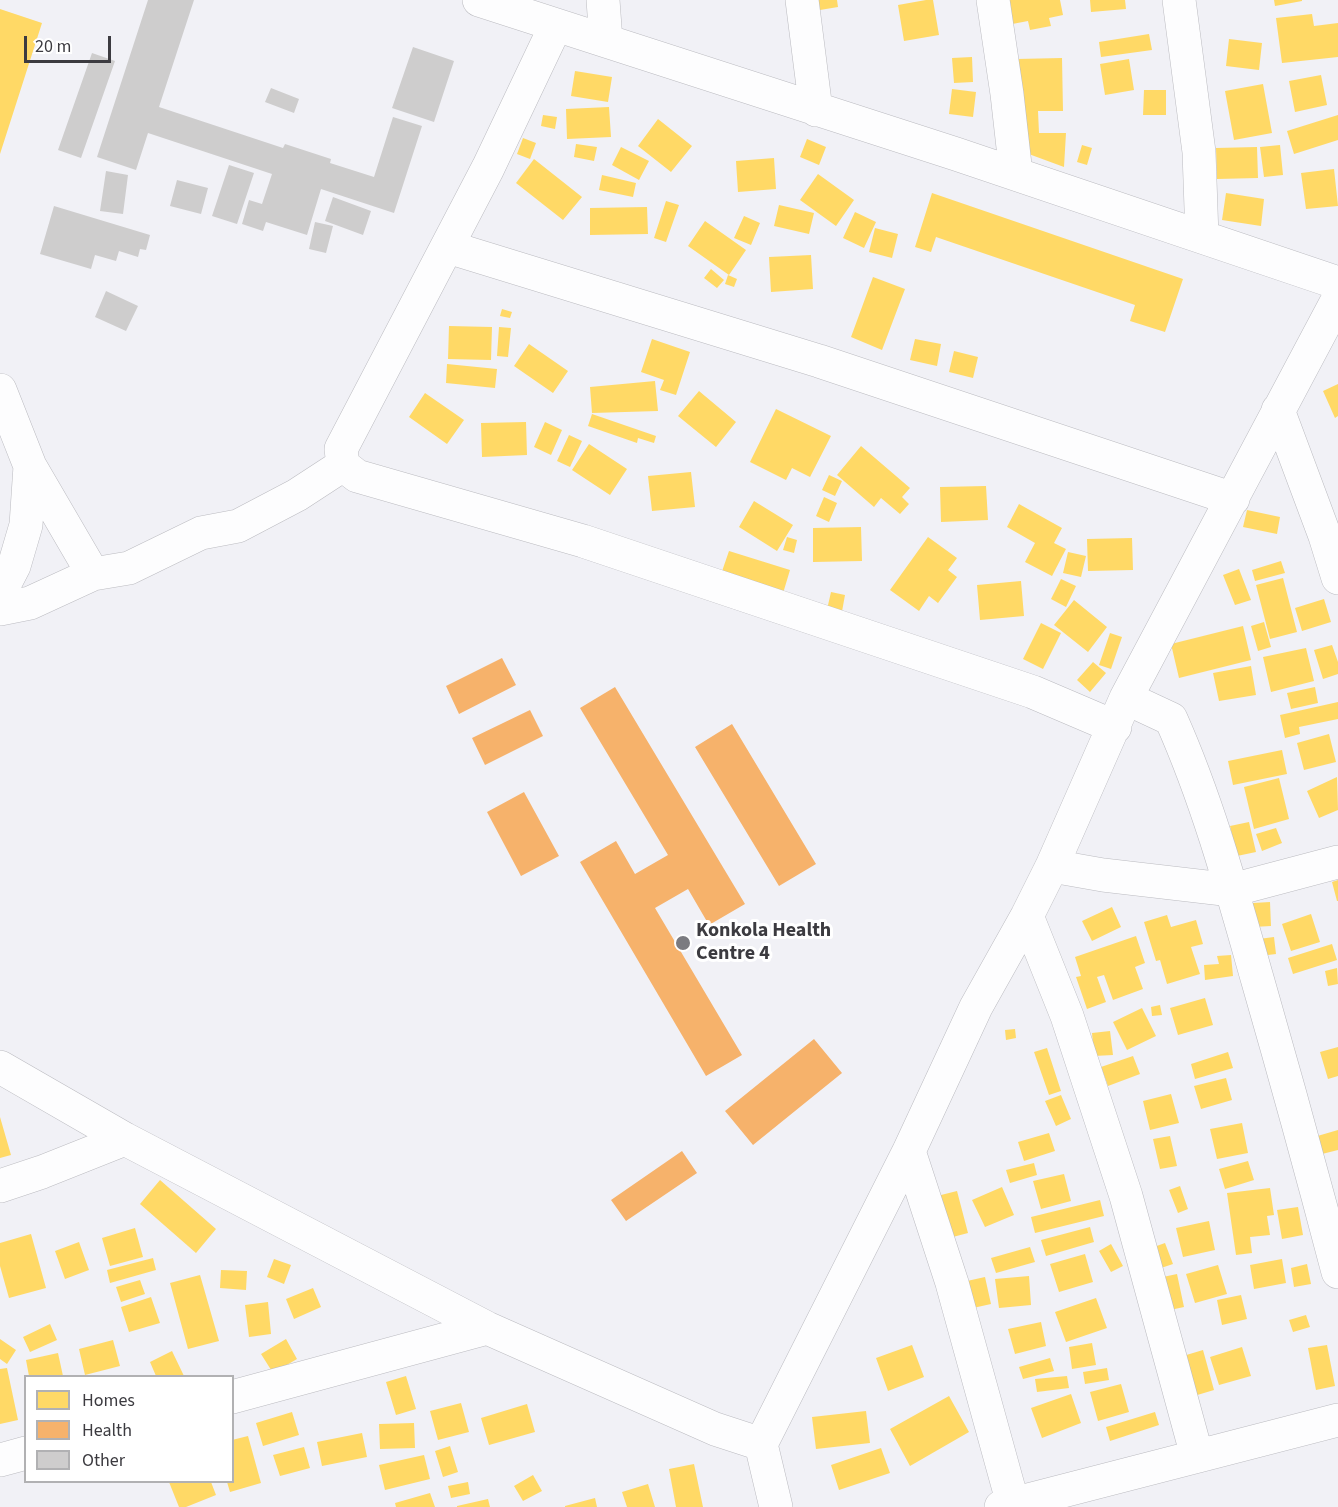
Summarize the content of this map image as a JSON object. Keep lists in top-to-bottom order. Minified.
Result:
{"places":["Konkola Health Centre 4"],"legend":["Homes","Health","Other"],"scale_bar":"20 m"}
